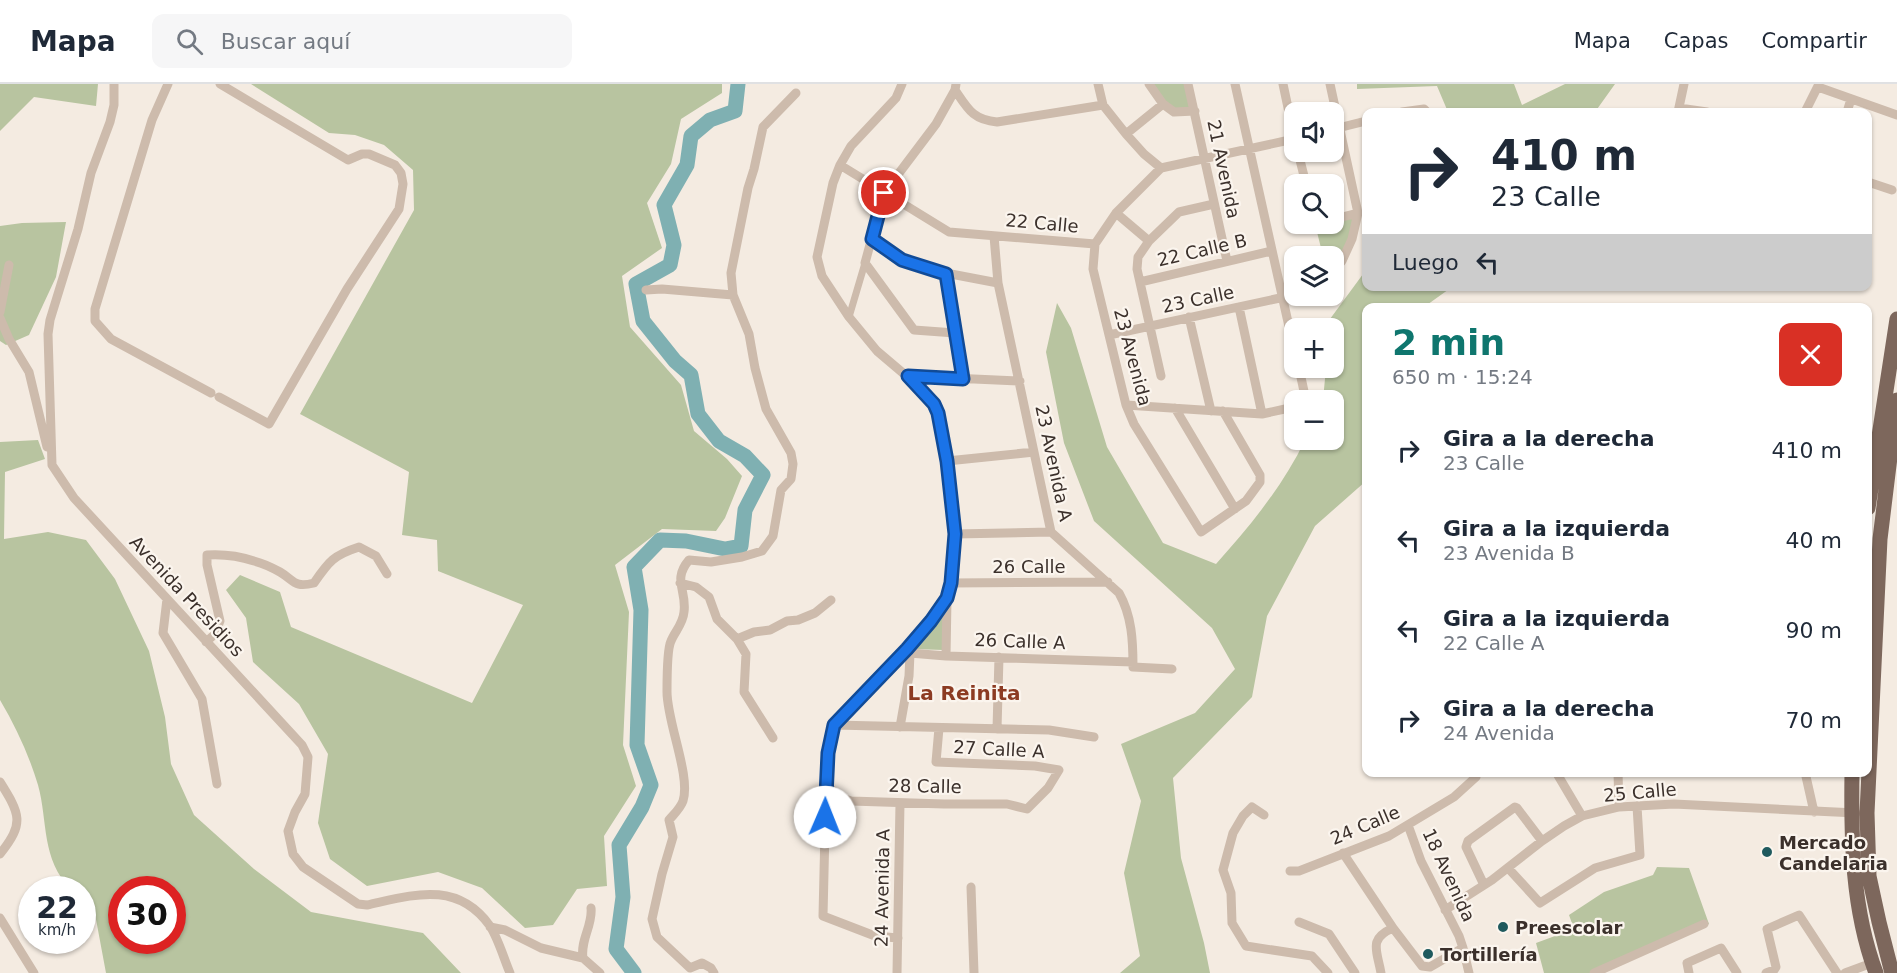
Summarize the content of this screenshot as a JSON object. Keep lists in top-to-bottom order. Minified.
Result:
{"streets":{"street":["21 Avenida","22 Calle","22 Calle B","23 Calle","23 Avenida","23 Avenida A","26 Calle","Avenida Presidios","26 Calle A","27 Calle A","28 Calle","25 Calle","24 Calle","18 Avenida","24 Avenida A"]},"crossings":[["21 Avenida","22 Calle B"],["22 Calle","23 Avenida"],["22 Calle","23 Avenida A"],["23 Calle","23 Avenida"],["23 Avenida A","26 Calle"],["23 Avenida A","26 Calle A"],["27 Calle A","28 Calle"],["28 Calle","24 Avenida A"],["25 Calle","18 Avenida"],["24 Calle","18 Avenida"]],"districts":["La Reinita"],"places":["Mercado Candelaria","Preescolar","Tortillería"],"page":{"header":"Mapa","search":"Buscar aquí","nav":["Mapa","Capas","Compartir"],"map_buttons":["+","−"],"turn":["410 m","23 Calle"],"then":"Luego","heading":["2 min","650 m · 15:24"],"list":[{"name":"Gira a la derecha","note":"23 Calle","value":"410 m"},{"name":"Gira a la izquierda","note":"23 Avenida B","value":"40 m"},{"name":"Gira a la izquierda","note":"22 Calle A","value":"90 m"},{"name":"Gira a la derecha","note":"24 Avenida","value":"70 m"}],"speed":"22 km/h","limit":"30"}}
